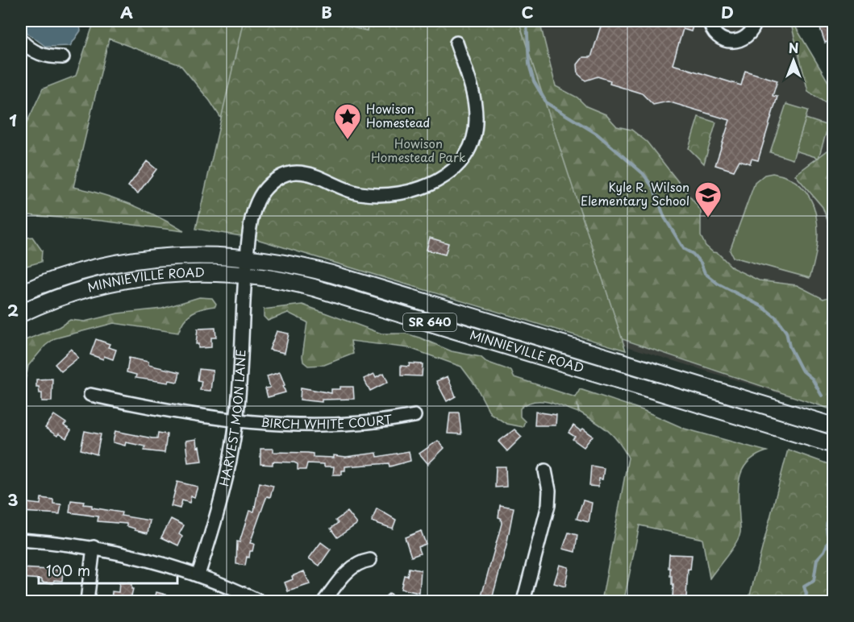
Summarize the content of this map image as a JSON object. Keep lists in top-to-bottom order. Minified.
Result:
{"streets":{"main road":["MINNIEVILLE ROAD","SR 640"],"street":["HARVEST MOON LANE","BIRCH WHITE COURT"]},"crossings":[["MINNIEVILLE ROAD","HARVEST MOON LANE"],["HARVEST MOON LANE","BIRCH WHITE COURT"]],"parks":["Howison Homestead Park"],"places":{"place":["Howison Homestead"],"school or university":["Kyle R. Wilson Elementary School"]},"scale_bar":"100 m","north":"top","grid":{"columns":["A","B","C","D"],"rows":["1","2","3"]}}
